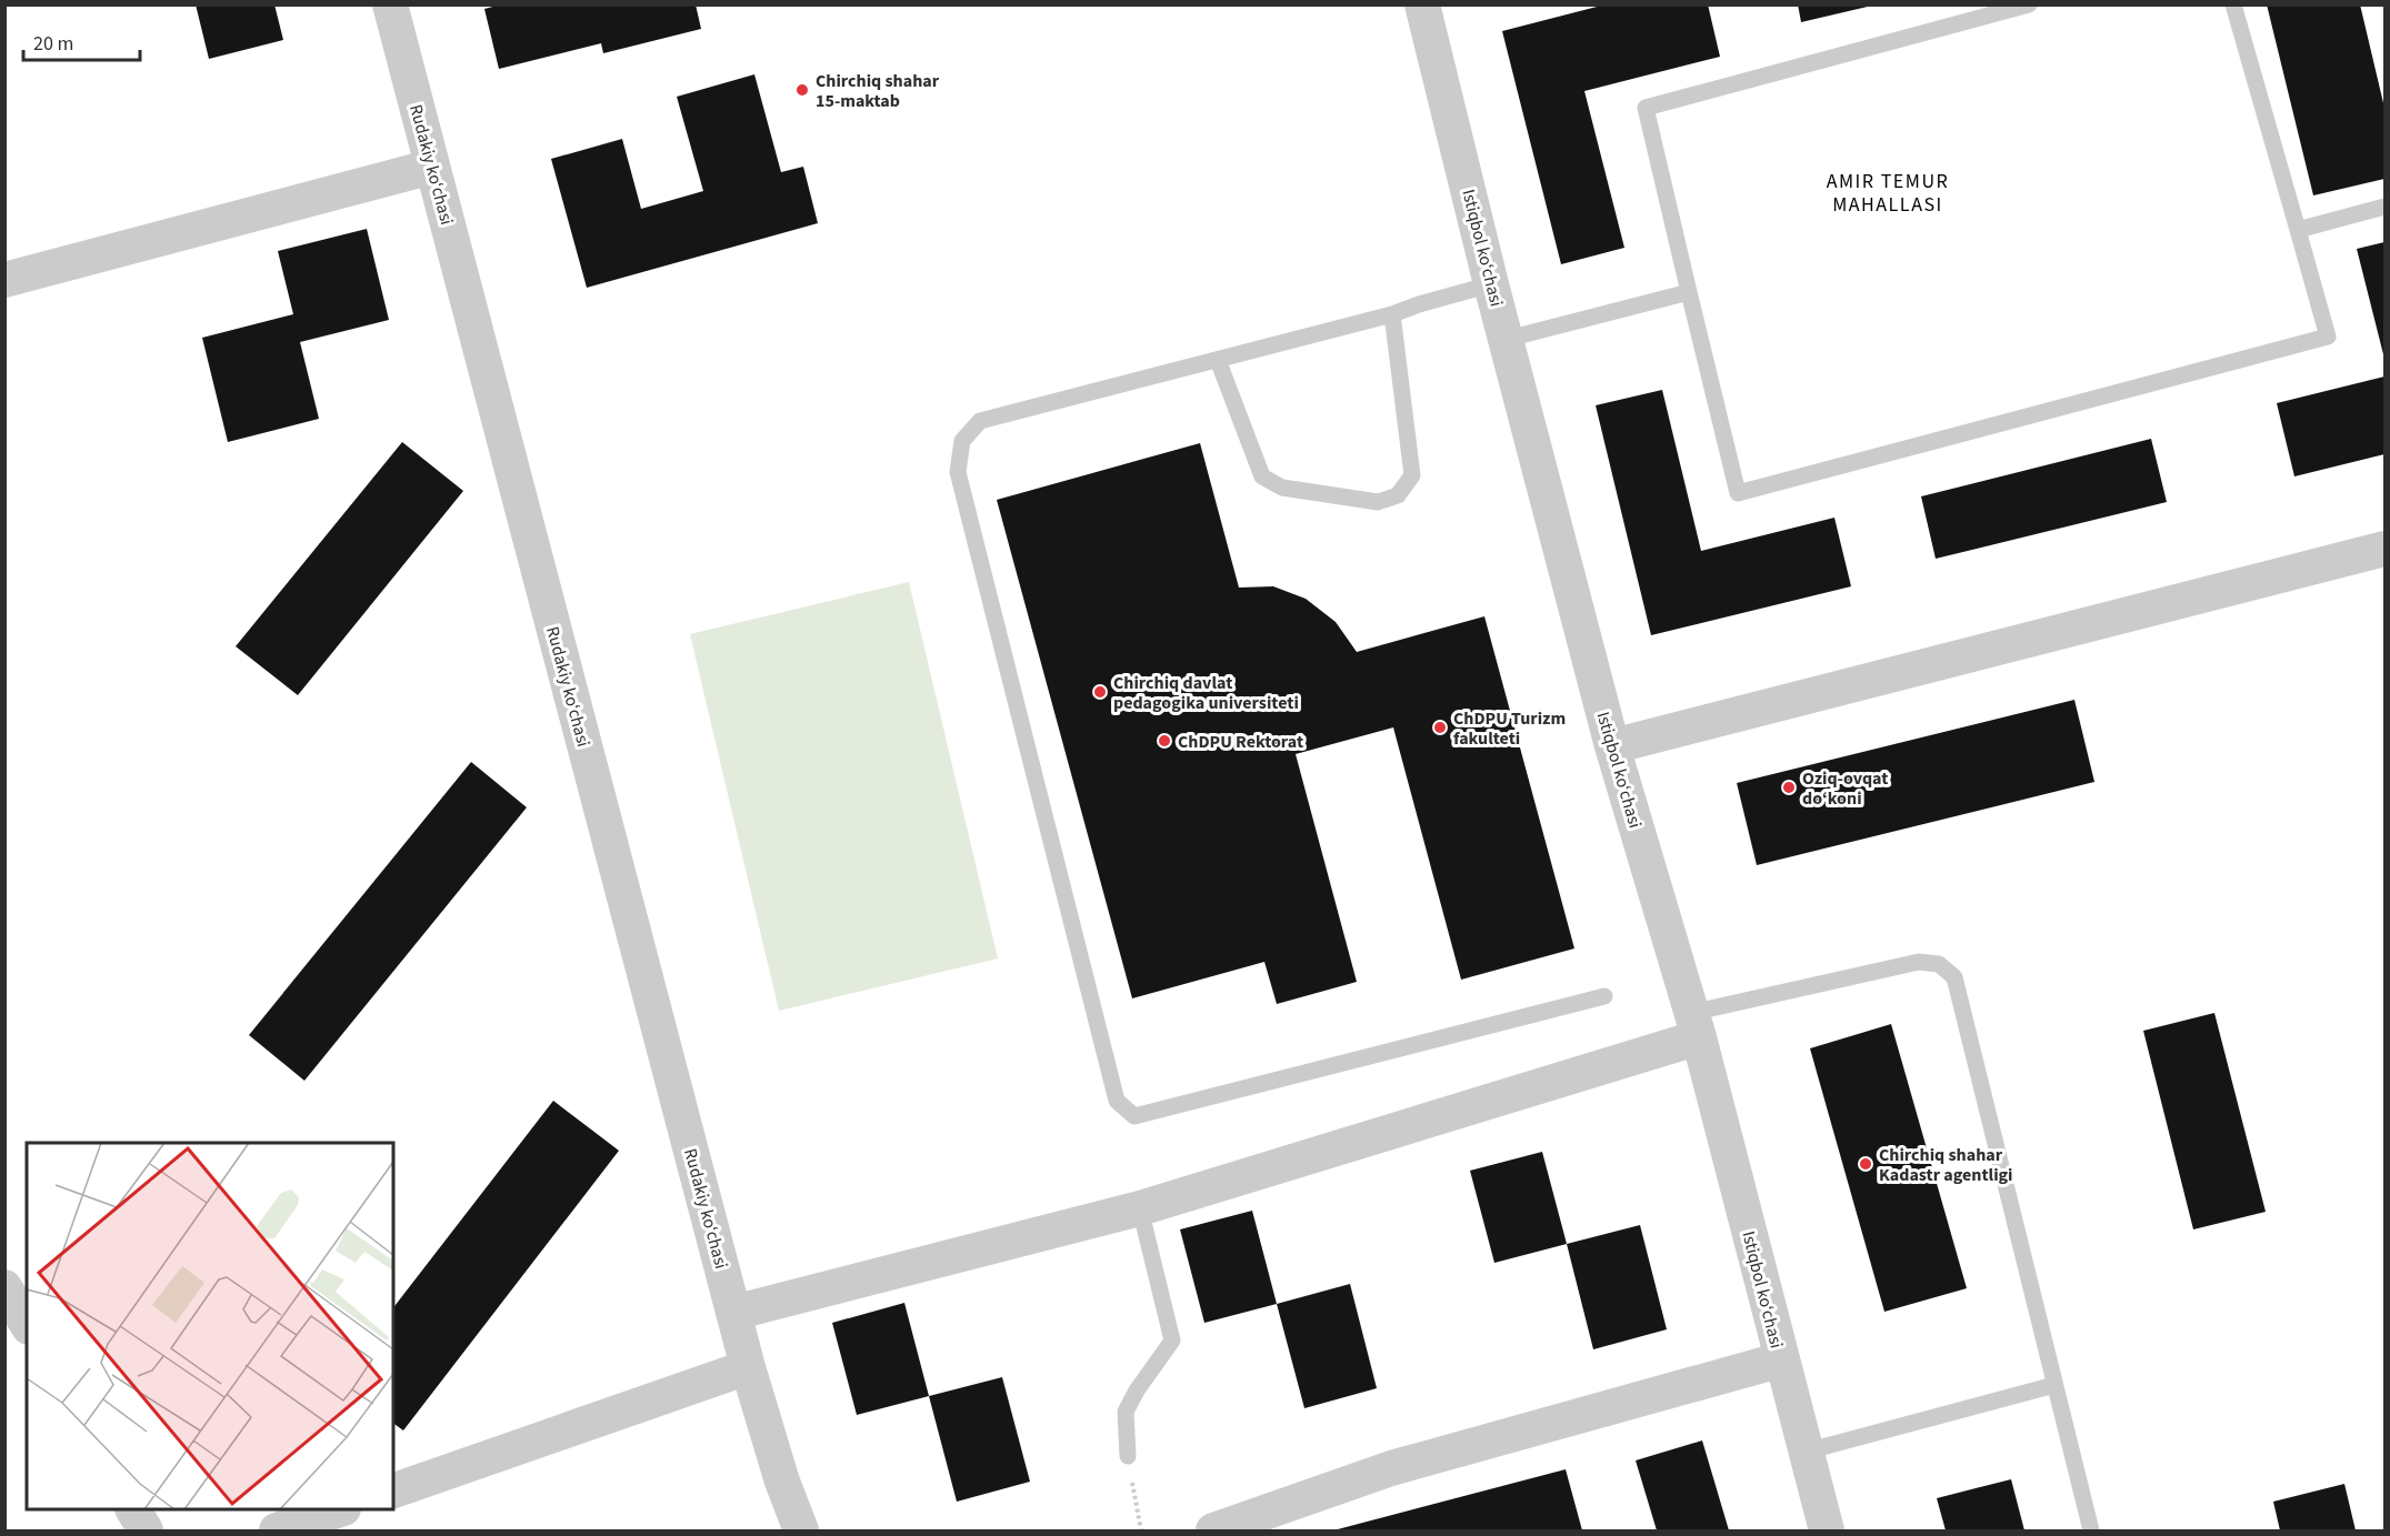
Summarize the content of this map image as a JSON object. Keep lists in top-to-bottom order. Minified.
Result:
{"streets":{"street":["Rudakiy ko‘chasi","Istiqbol ko‘chasi"]},"districts":["AMIR TEMUR MAHALLASI"],"places":["Chirchiq shahar 15-maktab","Chirchiq davlat pedagogika universiteti","ChDPU Turizm fakulteti","ChDPU Rektorat","Oziq-ovqat do‘koni","Chirchiq shahar Kadastr agentligi"],"scale_bar":"20 m"}
